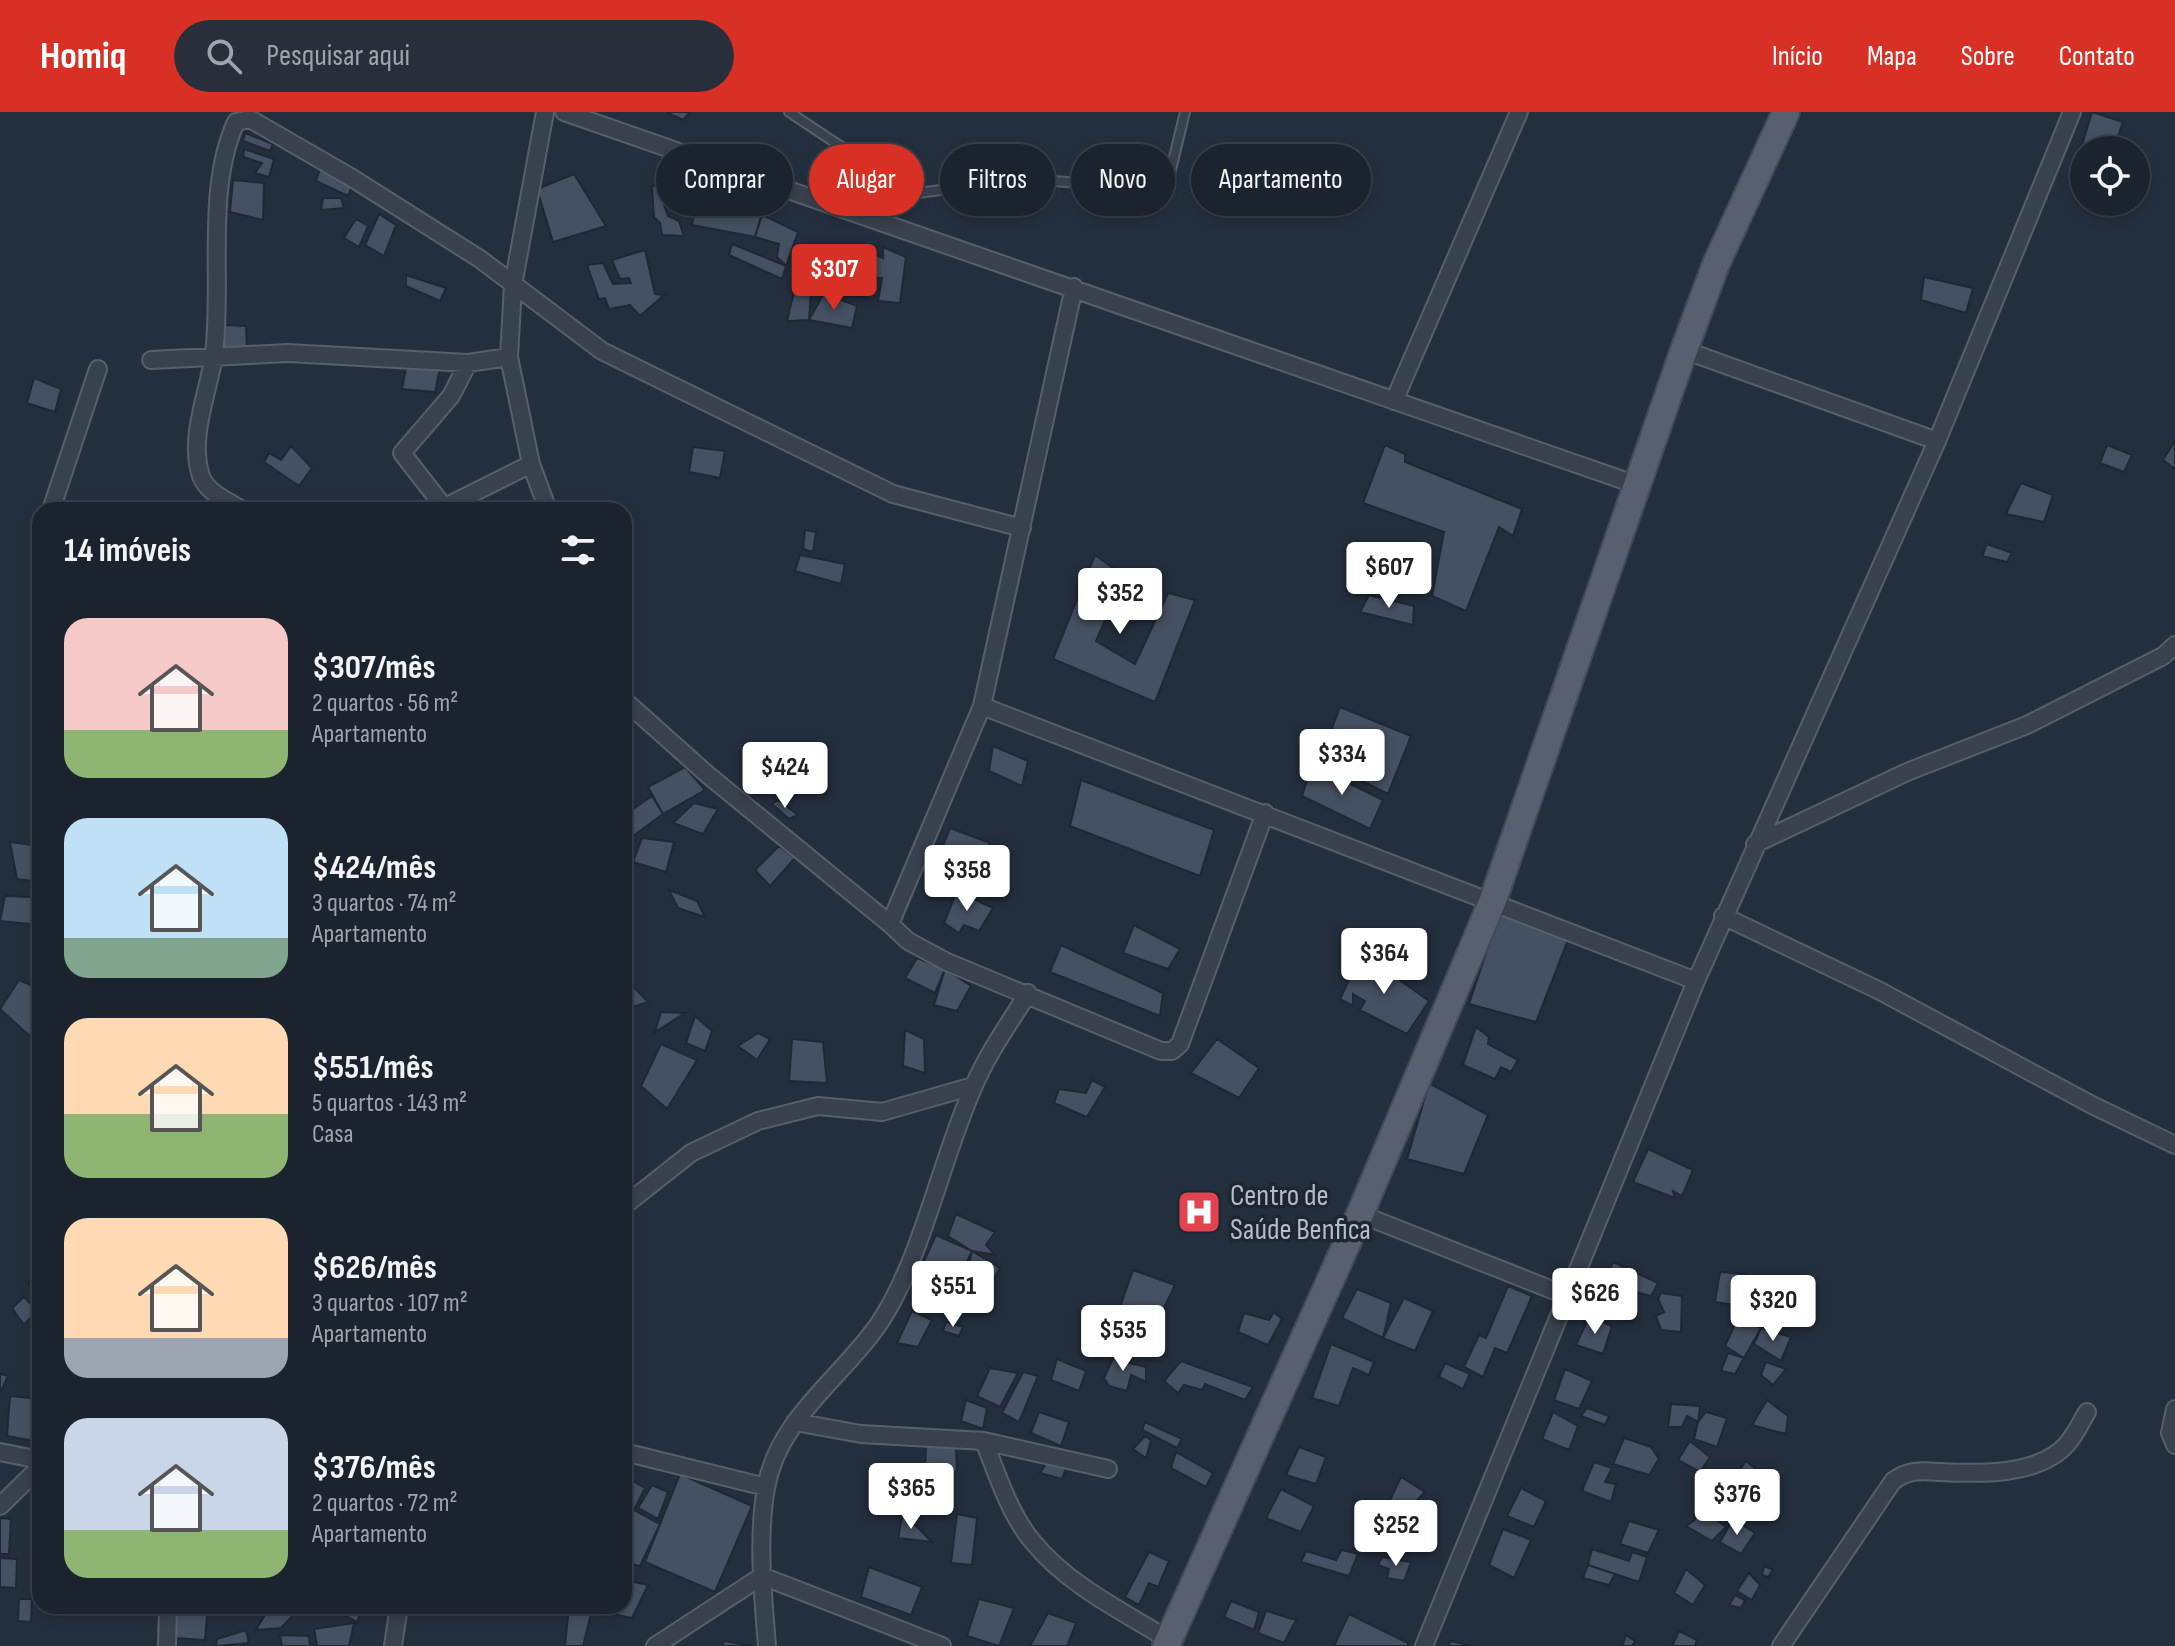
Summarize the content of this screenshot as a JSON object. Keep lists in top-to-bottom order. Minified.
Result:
{"places":{"hospital":["Centro de Saúde Benfica"]},"page":{"header":"Homiq","search":"Pesquisar aqui","nav":["Início","Mapa","Sobre","Contato"],"chip":["Comprar","Alugar","Filtros","Novo","Apartamento"],"price":["$307","$607","$352","$334","$424","$358","$364","$551","$626","$320","$535","$365","$376","$252"],"heading":"14 imóveis","list":[{"name":"$307/mês","note":"2 quartos · 56 m² · Apartamento"},{"name":"$424/mês","note":"3 quartos · 74 m² · Apartamento"},{"name":"$551/mês","note":"5 quartos · 143 m² · Casa"},{"name":"$626/mês","note":"3 quartos · 107 m² · Apartamento"},{"name":"$376/mês","note":"2 quartos · 72 m² · Apartamento"}]}}
